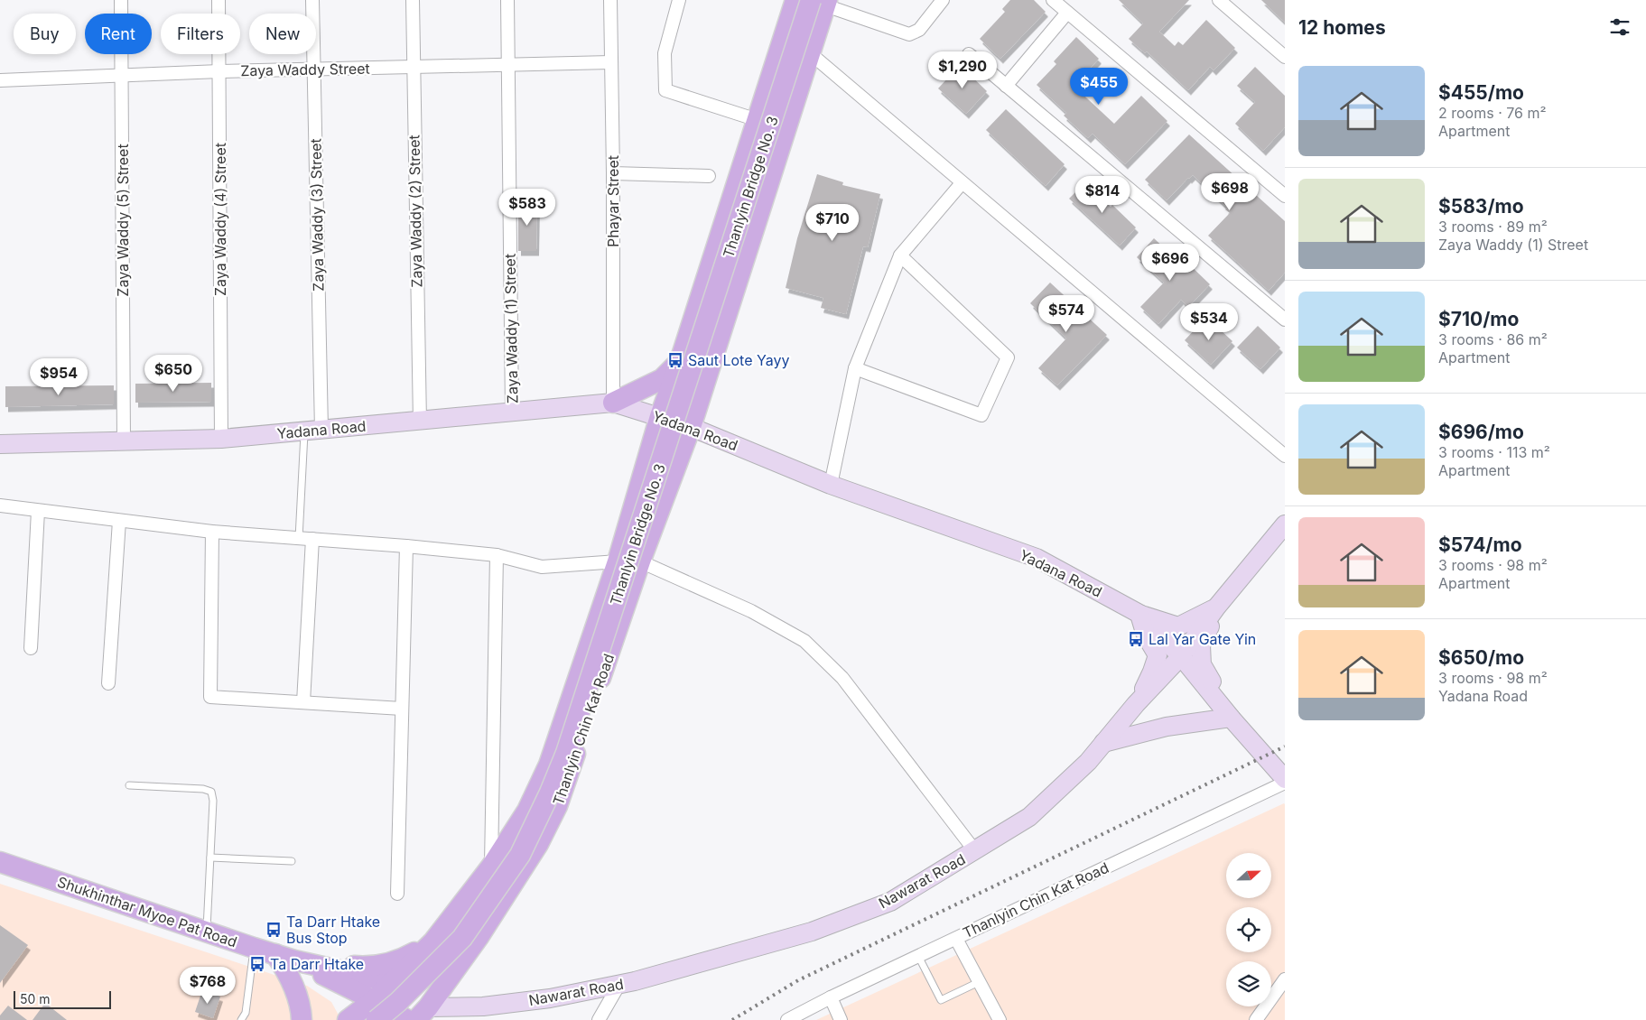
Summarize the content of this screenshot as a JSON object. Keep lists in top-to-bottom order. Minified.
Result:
{"streets":{"main road":["Thanlyin Bridge No. 3","Yadana Road","Thanlyin Chin Kat Road","Nawarat Road","Shukhinthar Myoe Pat Road"],"street":["Zaya Waddy Street","Phayar Street","Zaya Waddy (2) Street","Zaya Waddy (3) Street","Zaya Waddy (4) Street","Zaya Waddy (5) Street","Zaya Waddy (1) Street"]},"crossings":[["Zaya Waddy Street","Phayar Street"],["Zaya Waddy Street","Zaya Waddy (2) Street"],["Zaya Waddy Street","Zaya Waddy (3) Street"],["Zaya Waddy Street","Zaya Waddy (4) Street"],["Zaya Waddy Street","Zaya Waddy (5) Street"],["Zaya Waddy Street","Zaya Waddy (1) Street"],["Thanlyin Bridge No. 3","Thanlyin Chin Kat Road"],["Phayar Street","Yadana Road"],["Zaya Waddy (2) Street","Yadana Road"],["Zaya Waddy (3) Street","Yadana Road"],["Zaya Waddy (4) Street","Yadana Road"],["Zaya Waddy (5) Street","Yadana Road"],["Zaya Waddy (1) Street","Yadana Road"],["Yadana Road","Thanlyin Chin Kat Road"],["Yadana Road","Nawarat Road"],["Thanlyin Chin Kat Road","Nawarat Road"]],"places":{"bus stop":["Saut Lote Yayy","Lal Yar Gate Yin","Ta Darr Htake Bus Stop","Ta Darr Htake"]},"scale_bar":"50 m","north":"right","page":{"heading":"12 homes","chip":["Buy","Rent","Filters","New"],"price":["$1,290","$455","$698","$814","$583","$710","$696","$574","$534","$650","$954","$768"],"list":[{"name":"$455/mo","note":"2 rooms · 76 m² · Apartment"},{"name":"$583/mo","note":"3 rooms · 89 m² · Zaya Waddy (1) Street"},{"name":"$710/mo","note":"3 rooms · 86 m² · Apartment"},{"name":"$696/mo","note":"3 rooms · 113 m² · Apartment"},{"name":"$574/mo","note":"3 rooms · 98 m² · Apartment"},{"name":"$650/mo","note":"3 rooms · 98 m² · Yadana Road"}],"scale":"50 m"}}
